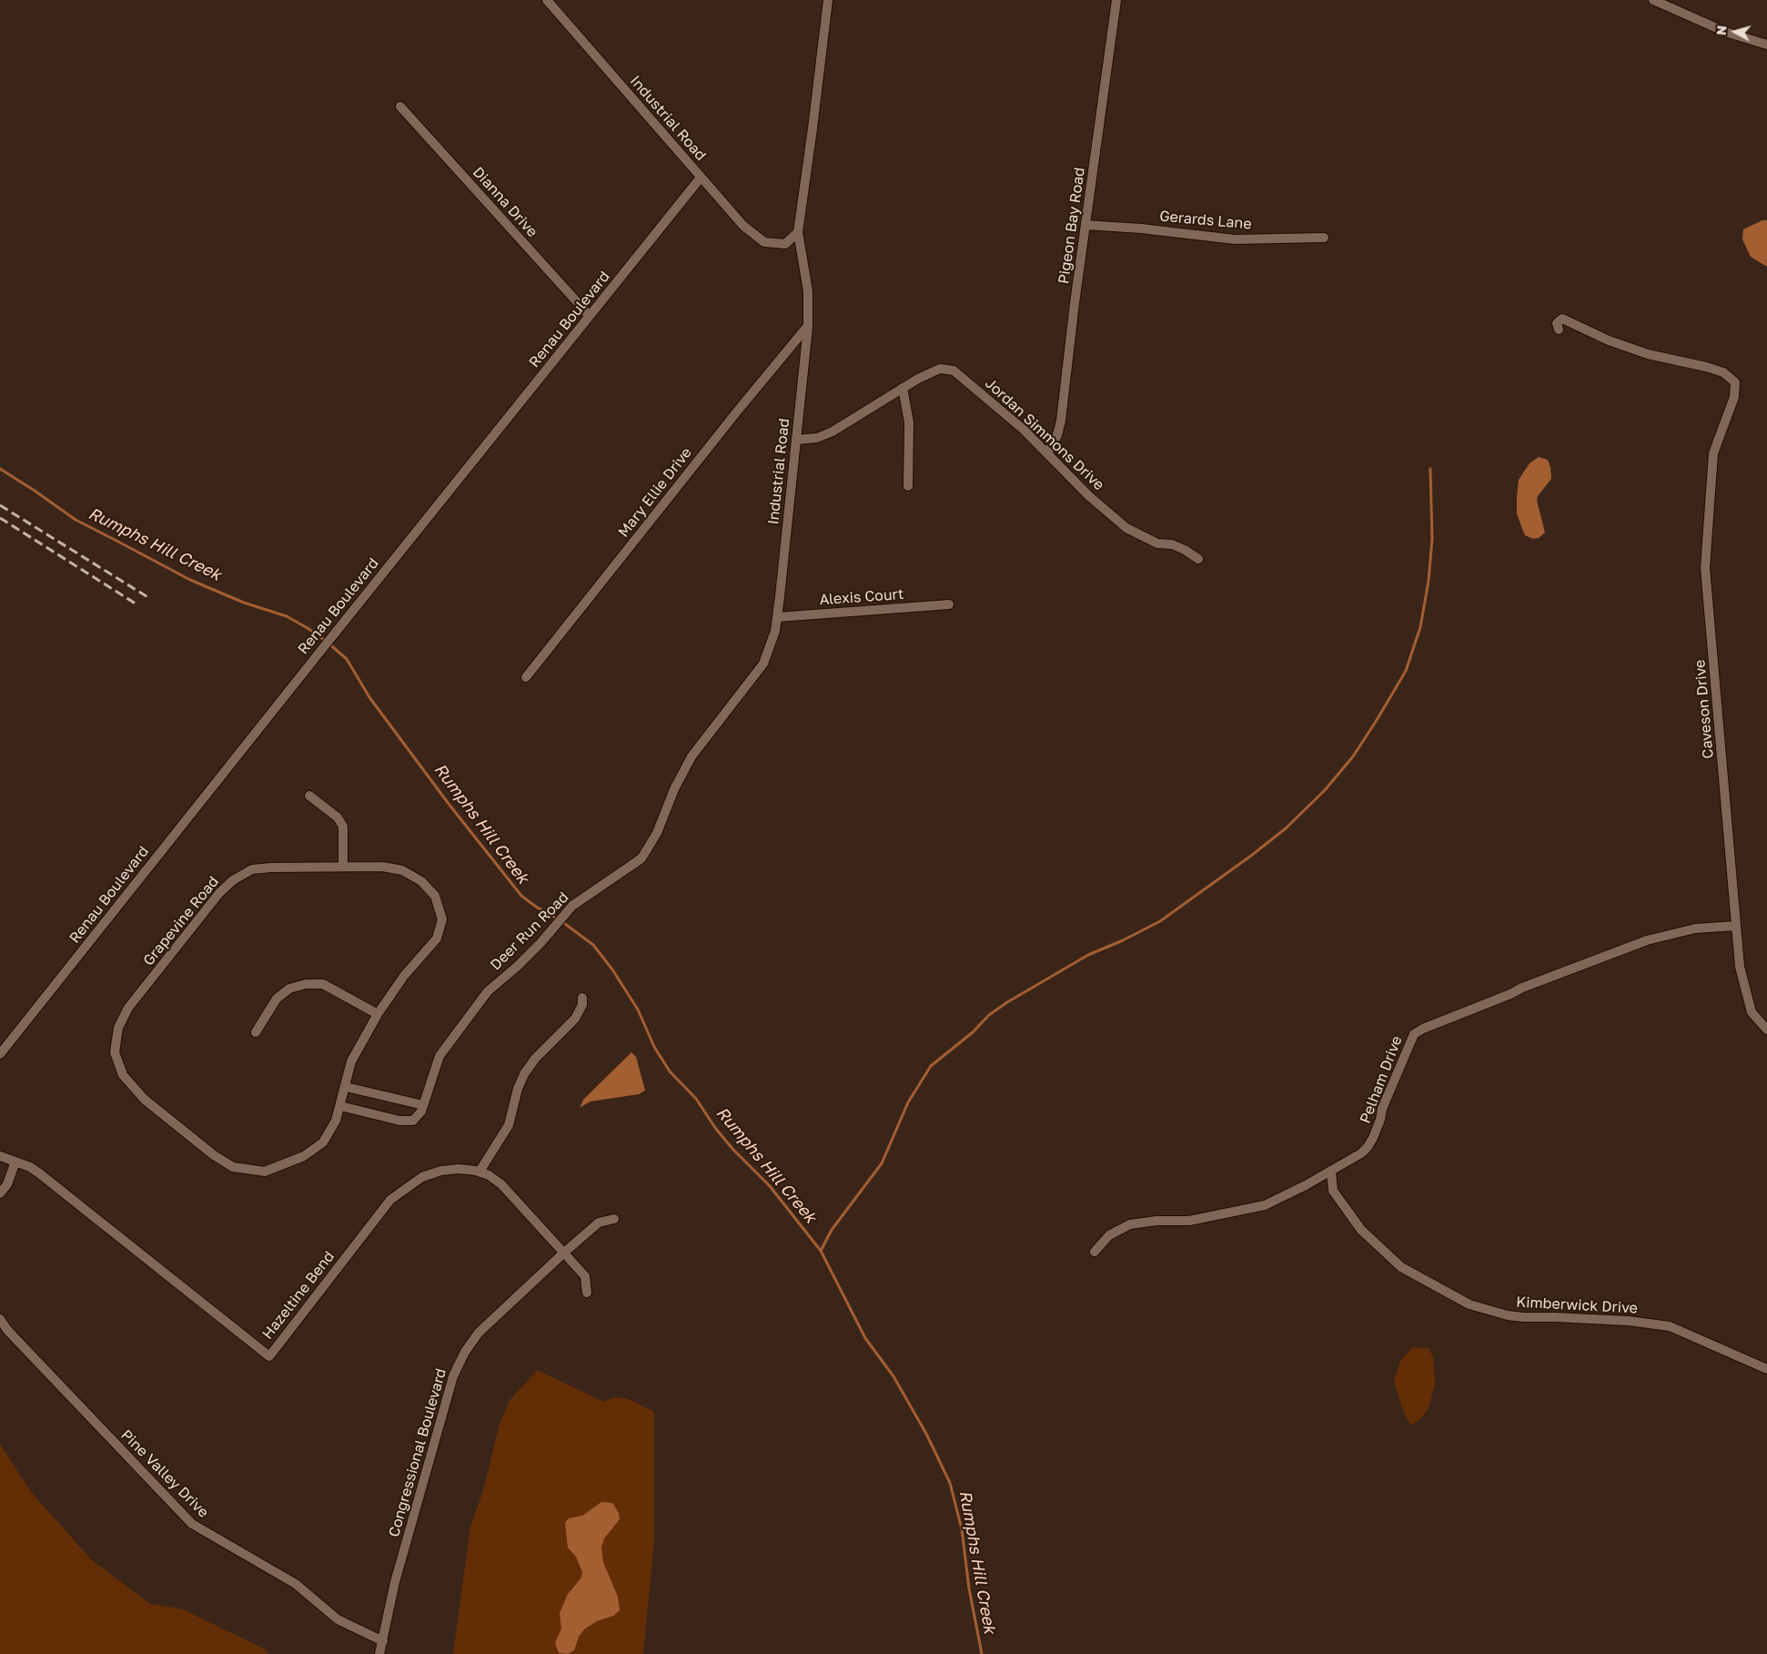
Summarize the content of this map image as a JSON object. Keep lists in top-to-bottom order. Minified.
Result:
{"streets":{"street":["Industrial Road","Dianna Drive","Gerards Lane","Pigeon Bay Road","Renau Boulevard","Jordan Simmons Drive","Mary Ellie Drive","Alexis Court","Caveson Drive","Grapevine Road","Deer Run Road","Pelham Drive","Hazeltine Bend","Kimberwick Drive","Congressional Boulevard","Pine Valley Drive"]},"crossings":[["Industrial Road","Renau Boulevard"],["Industrial Road","Jordan Simmons Drive"],["Industrial Road","Mary Ellie Drive"],["Industrial Road","Alexis Court"],["Industrial Road","Deer Run Road"],["Dianna Drive","Renau Boulevard"],["Gerards Lane","Pigeon Bay Road"],["Pigeon Bay Road","Jordan Simmons Drive"],["Caveson Drive","Pelham Drive"],["Pelham Drive","Kimberwick Drive"],["Hazeltine Bend","Congressional Boulevard"],["Congressional Boulevard","Pine Valley Drive"]],"water":["Rumphs Hill Creek"],"north":"left"}
